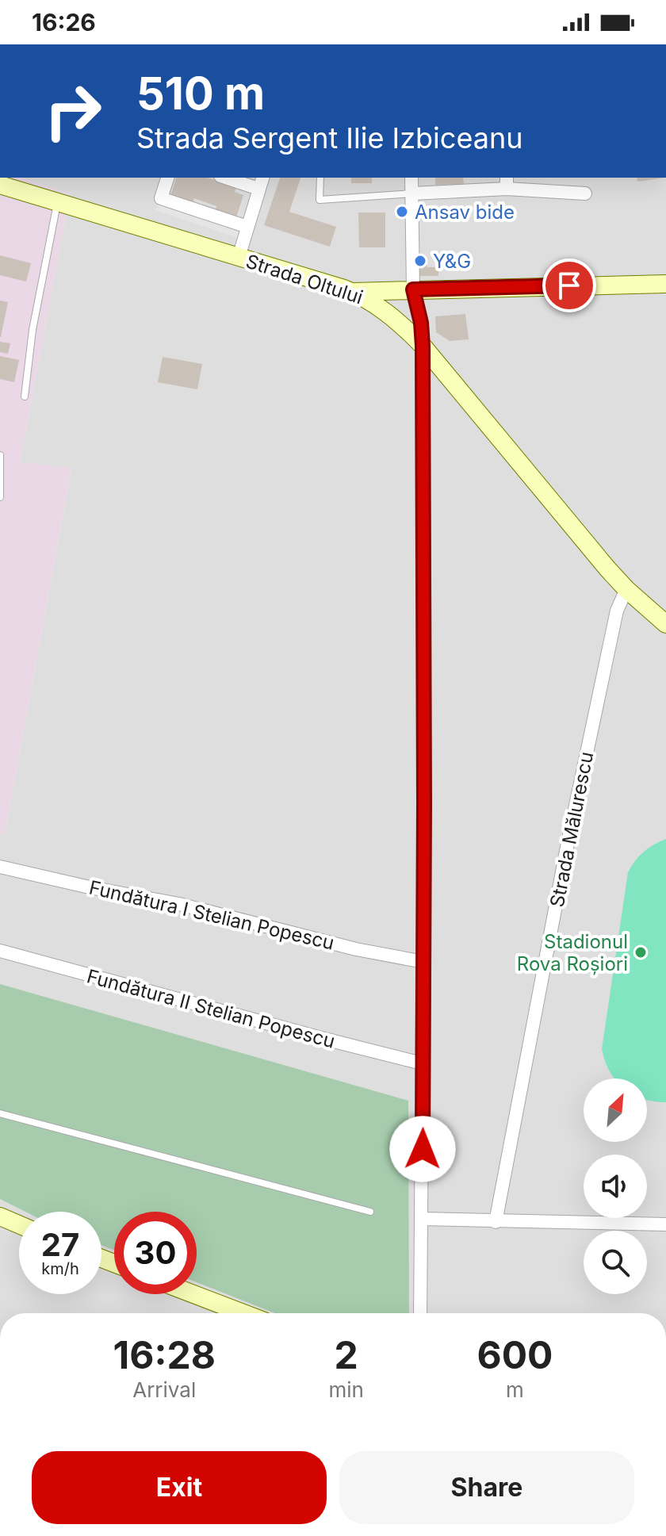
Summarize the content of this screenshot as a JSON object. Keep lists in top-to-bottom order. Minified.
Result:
{"streets":{"main road":["Strada Oltului"],"street":["Strada Mălurescu","Fundătura I Stelian Popescu","Fundătura II Stelian Popescu"]},"crossings":[["Strada Oltului","Strada Mălurescu"]],"places":["Ansav bide","Y&G","Stadionul Rova Roșiori"],"north":"top right","page":{"status":"16:26","turn":["510 m","Strada Sergent Ilie Izbiceanu"],"speed":"27 km/h","limit":"30","eta":["16:28","Arrival","2","min","600","m"],"buttons":["Exit","Share"]}}
